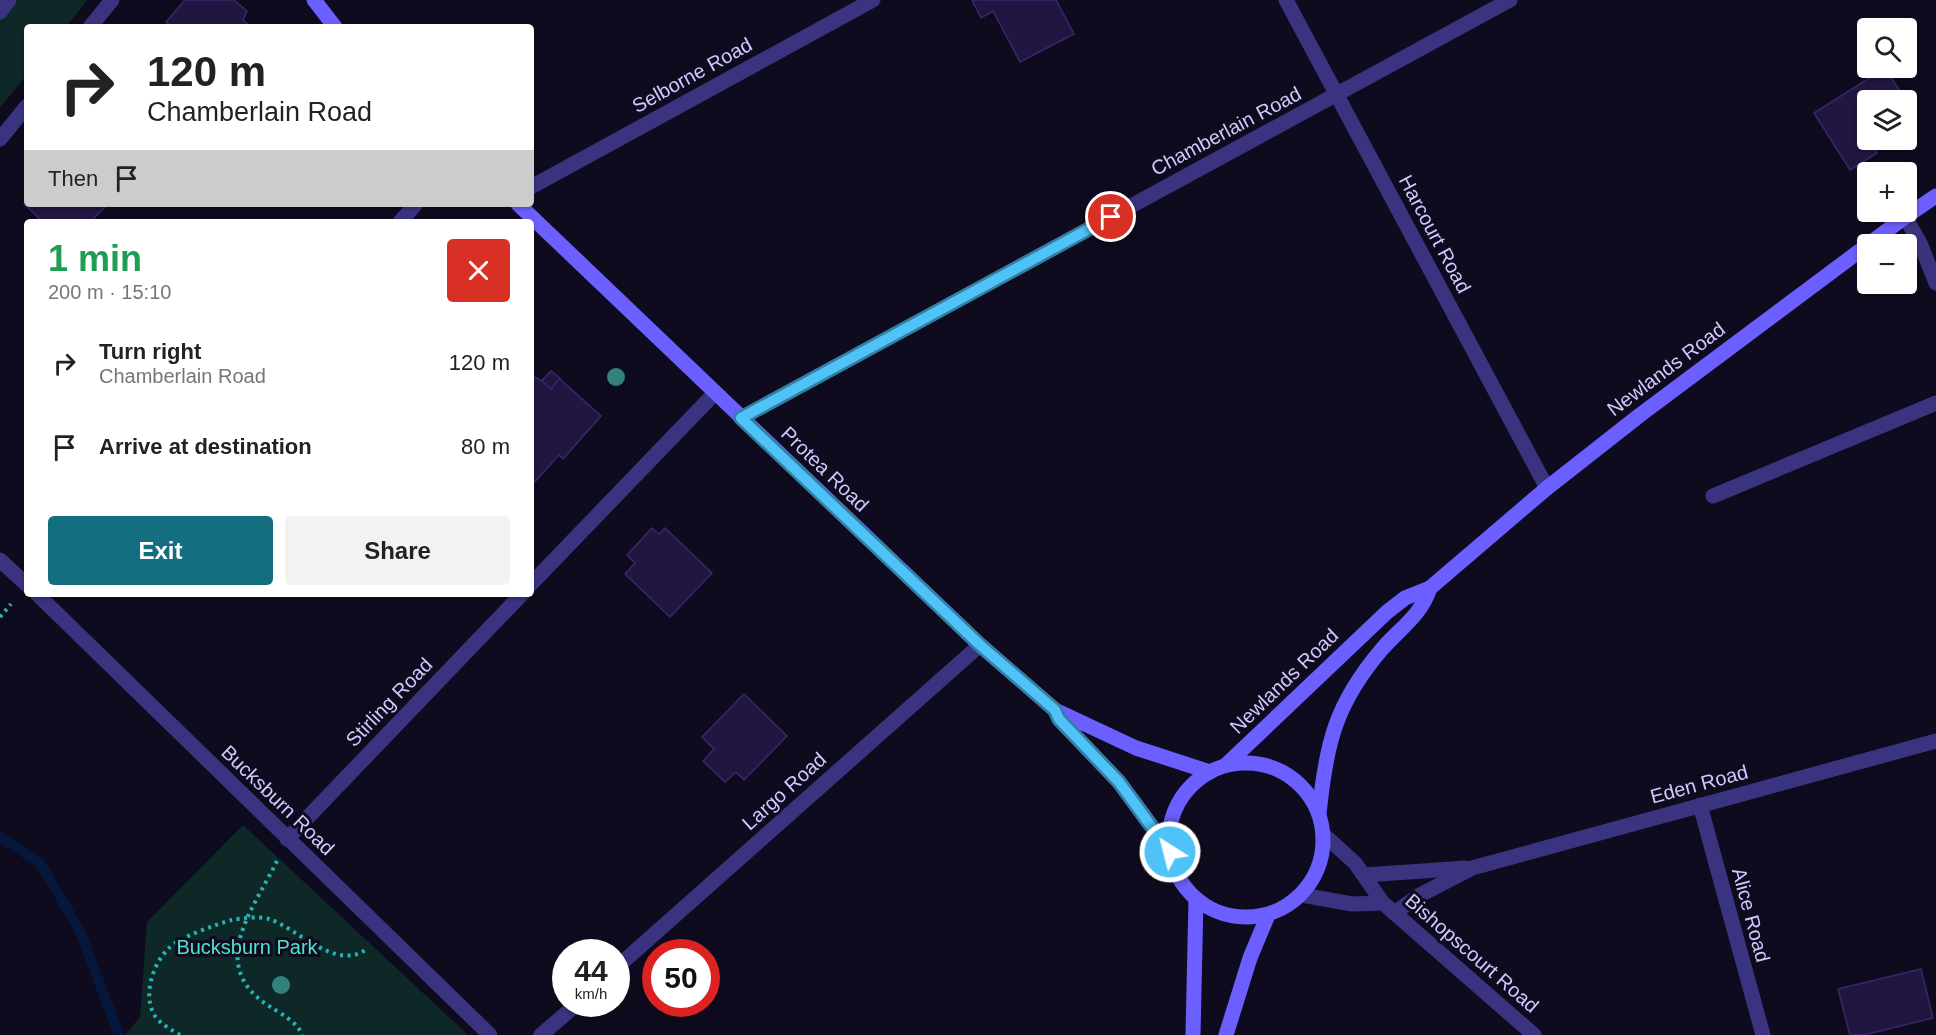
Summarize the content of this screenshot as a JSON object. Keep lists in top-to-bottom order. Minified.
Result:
{"streets":{"main road":["Newlands Road","Protea Road"],"street":["Selborne Road","Chamberlain Road","Harcourt Road","Stirling Road","Eden Road","Largo Road","Bucksburn Road","Alice Road","Bishopscourt Road"]},"crossings":[["Chamberlain Road","Harcourt Road"],["Chamberlain Road","Protea Road"],["Harcourt Road","Newlands Road"],["Newlands Road","Protea Road"],["Newlands Road","Bishopscourt Road"],["Protea Road","Largo Road"],["Protea Road","Bishopscourt Road"],["Stirling Road","Bucksburn Road"],["Eden Road","Alice Road"],["Eden Road","Bishopscourt Road"]],"parks":["Bucksburn Park"],"page":{"map_buttons":["+","−"],"turn":["120 m","Chamberlain Road"],"then":"Then","heading":["1 min","200 m · 15:10"],"list":[{"name":"Turn right","note":"Chamberlain Road","value":"120 m"},{"name":"Arrive at destination","value":"80 m"}],"buttons":["Exit","Share"],"speed":"44 km/h","limit":"50"}}
